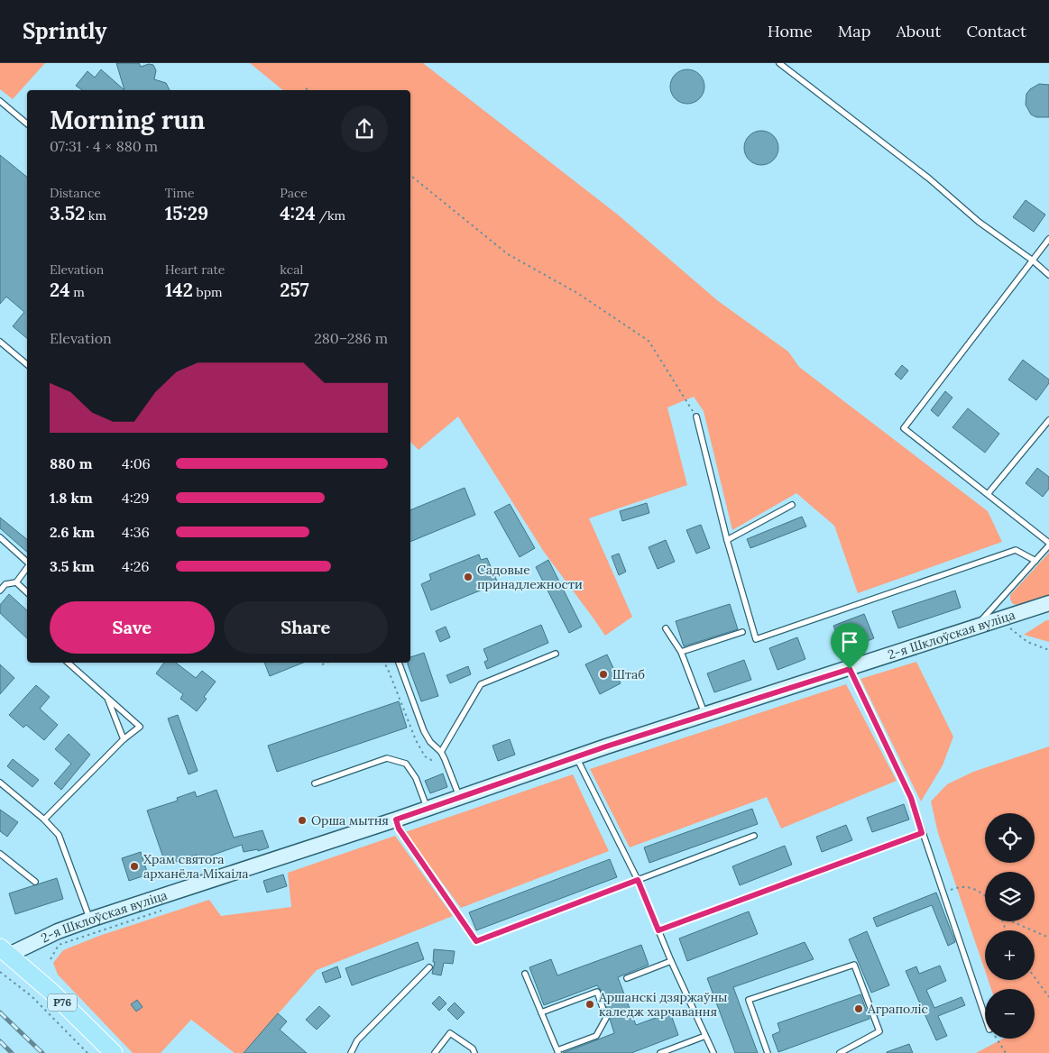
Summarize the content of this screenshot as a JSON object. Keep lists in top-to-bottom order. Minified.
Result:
{"streets":{"main road":["Р76"],"street":["2-я Шклоўская вуліца"]},"crossings":[["2-я Шклоўская вуліца","Р76"]],"places":["Садовые принадлежности","Штаб","Орша мытня","Храм святога арханёла Міхаіла","Аршанскі дзяржаўны каледж харчавання","Аграполіс"],"page":{"header":"Sprintly","nav":["Home","Map","About","Contact"],"heading":["Morning run","07:31 · 4 × 880 m"],"stats":[["Distance","3.52 km"],["Time","15:29"],["Pace","4:24 /km"],["Elevation","24 m"],["Heart rate","142 bpm"],["kcal","257"]],"chart":["Elevation","280–286 m"],"list":[{"name":"880 m","note":"4:06"},{"name":"1.8 km","note":"4:29"},{"name":"2.6 km","note":"4:36"},{"name":"3.5 km","note":"4:26"}],"buttons":["Save","Share"],"map_buttons":["+","−"]}}
